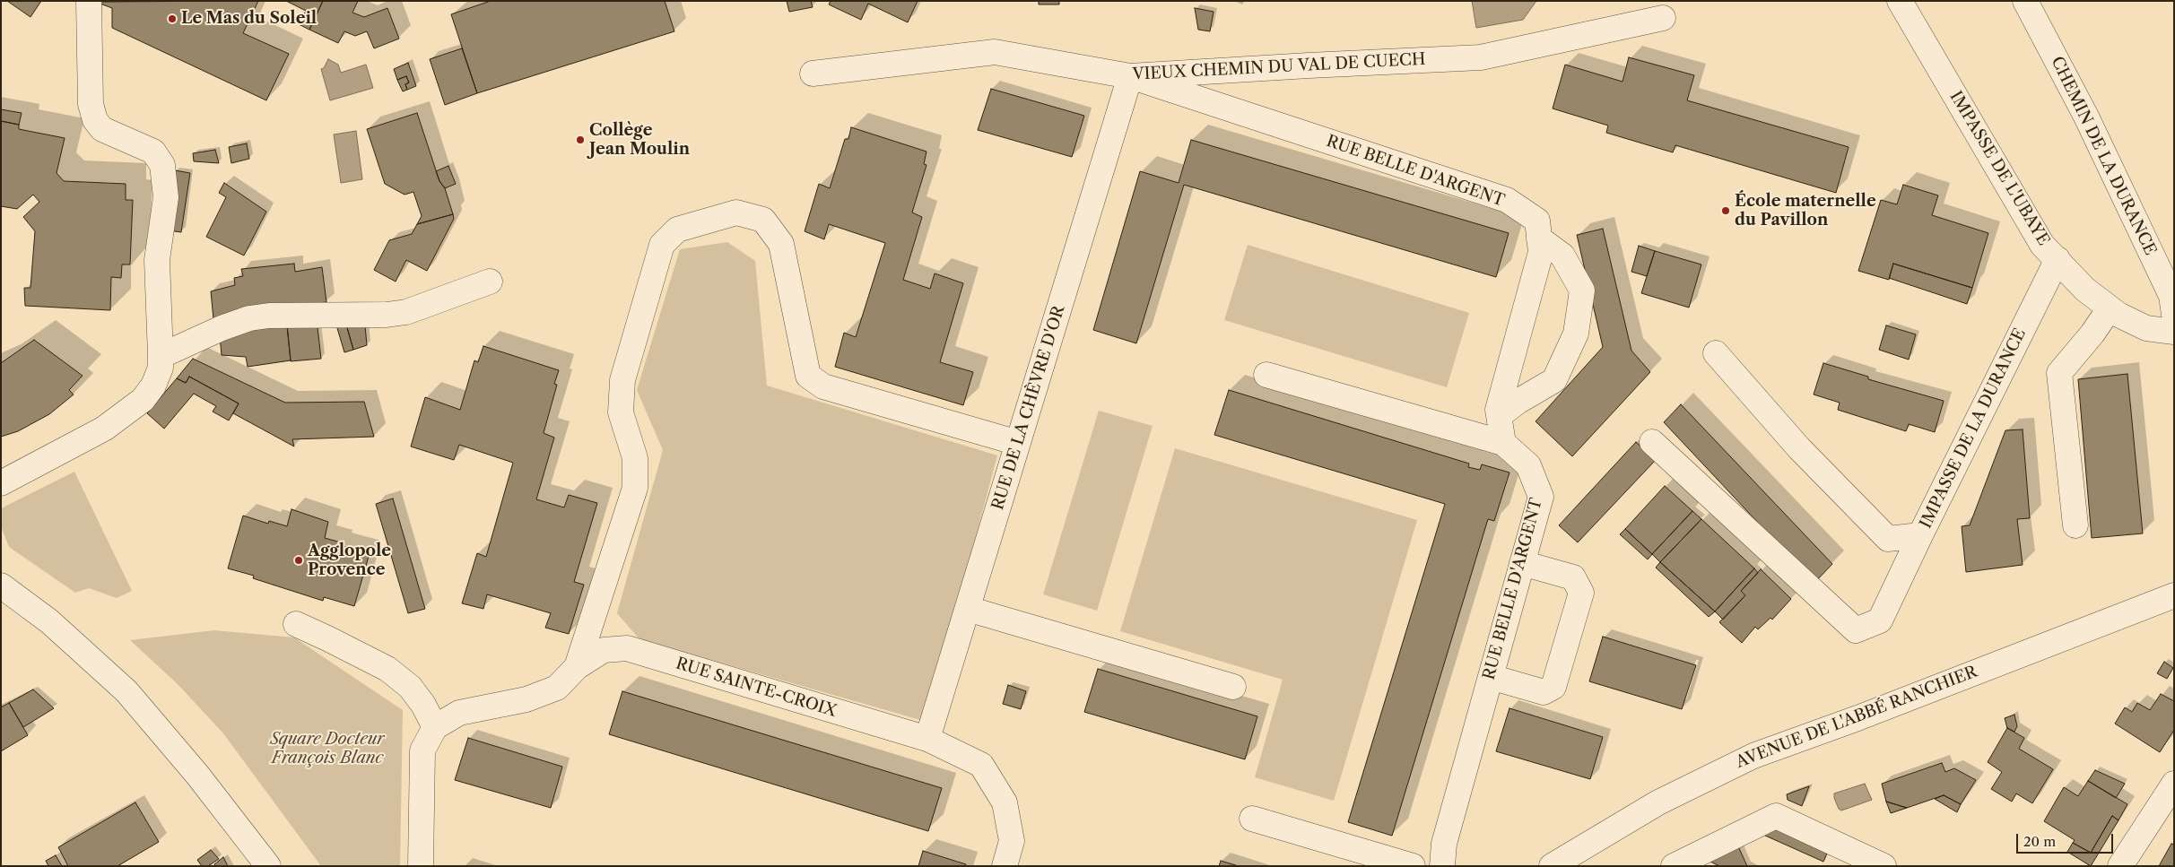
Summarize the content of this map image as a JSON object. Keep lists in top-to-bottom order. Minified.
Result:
{"streets":{"street":["VIEUX CHEMIN DU VAL DE CUECH","CHEMIN DE LA DURANCE","IMPASSE DE L'UBAYE","RUE BELLE D'ARGENT","RUE DE LA CHÈVRE D'OR","IMPASSE DE LA DURANCE","RUE SAINTE-CROIX","AVENUE DE L'ABBÉ RANCHIER"]},"crossings":[["VIEUX CHEMIN DU VAL DE CUECH","RUE BELLE D'ARGENT"],["VIEUX CHEMIN DU VAL DE CUECH","RUE DE LA CHÈVRE D'OR"],["IMPASSE DE L'UBAYE","IMPASSE DE LA DURANCE"],["RUE BELLE D'ARGENT","RUE DE LA CHÈVRE D'OR"],["RUE DE LA CHÈVRE D'OR","RUE SAINTE-CROIX"]],"parks":["Square Docteur François Blanc"],"places":["Le Mas du Soleil","Collège Jean Moulin","École maternelle du Pavillon","Agglopole Provence"],"scale_bar":"20 m"}
